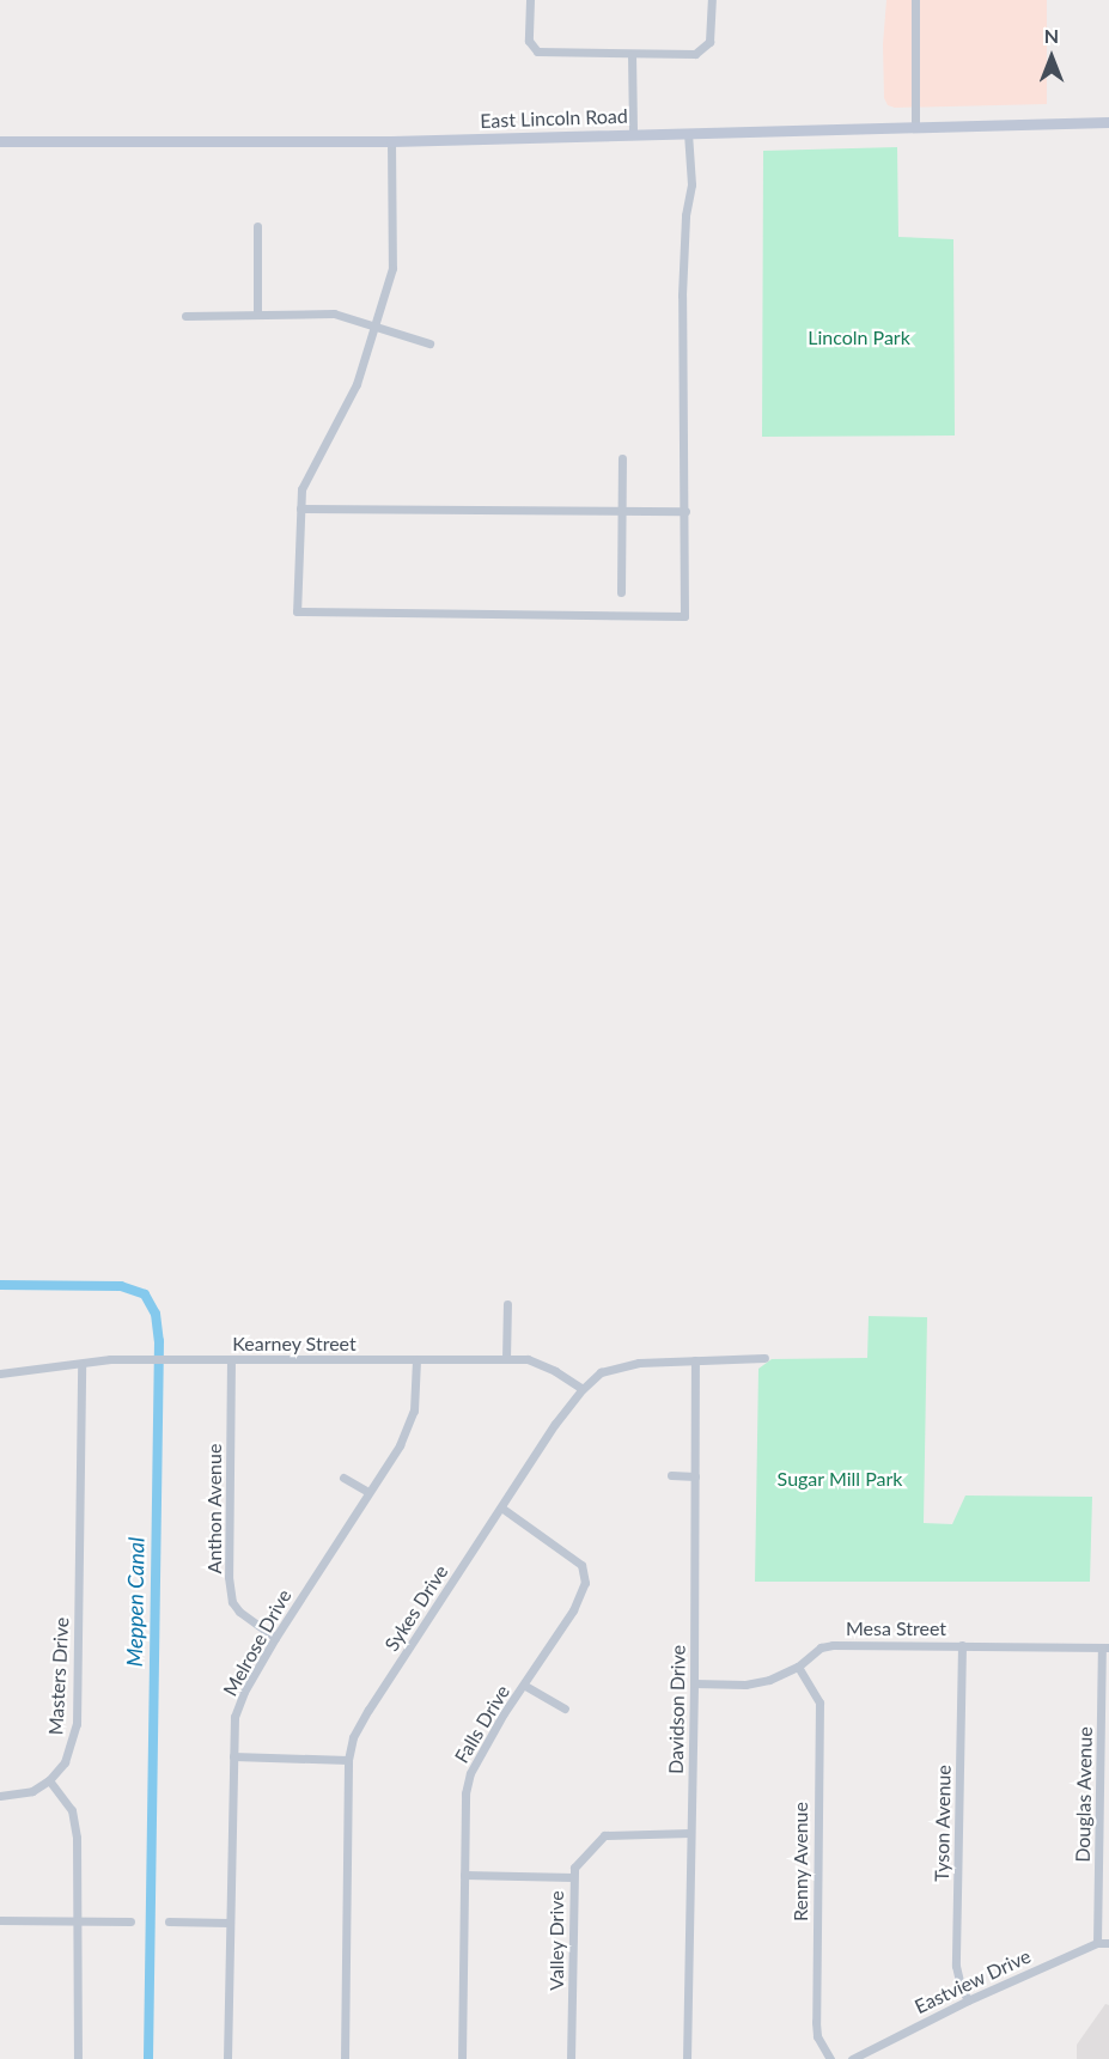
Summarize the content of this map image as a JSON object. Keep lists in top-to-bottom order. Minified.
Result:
{"streets":{"main road":["East Lincoln Road"],"street":["Kearney Street","Anthon Avenue","Sykes Drive","Mesa Street","Melrose Drive","Masters Drive","Davidson Drive","Falls Drive","Douglas Avenue","Tyson Avenue","Renny Avenue","Valley Drive","Eastview Drive"]},"crossings":[["Kearney Street","Anthon Avenue"],["Kearney Street","Sykes Drive"],["Kearney Street","Melrose Drive"],["Kearney Street","Masters Drive"],["Anthon Avenue","Melrose Drive"],["Sykes Drive","Davidson Drive"],["Sykes Drive","Falls Drive"],["Mesa Street","Davidson Drive"],["Mesa Street","Douglas Avenue"],["Mesa Street","Tyson Avenue"],["Mesa Street","Renny Avenue"],["Davidson Drive","Valley Drive"],["Douglas Avenue","Eastview Drive"],["Tyson Avenue","Eastview Drive"]],"water":["Meppen Canal"],"parks":["Lincoln Park","Sugar Mill Park"],"north":"top"}
